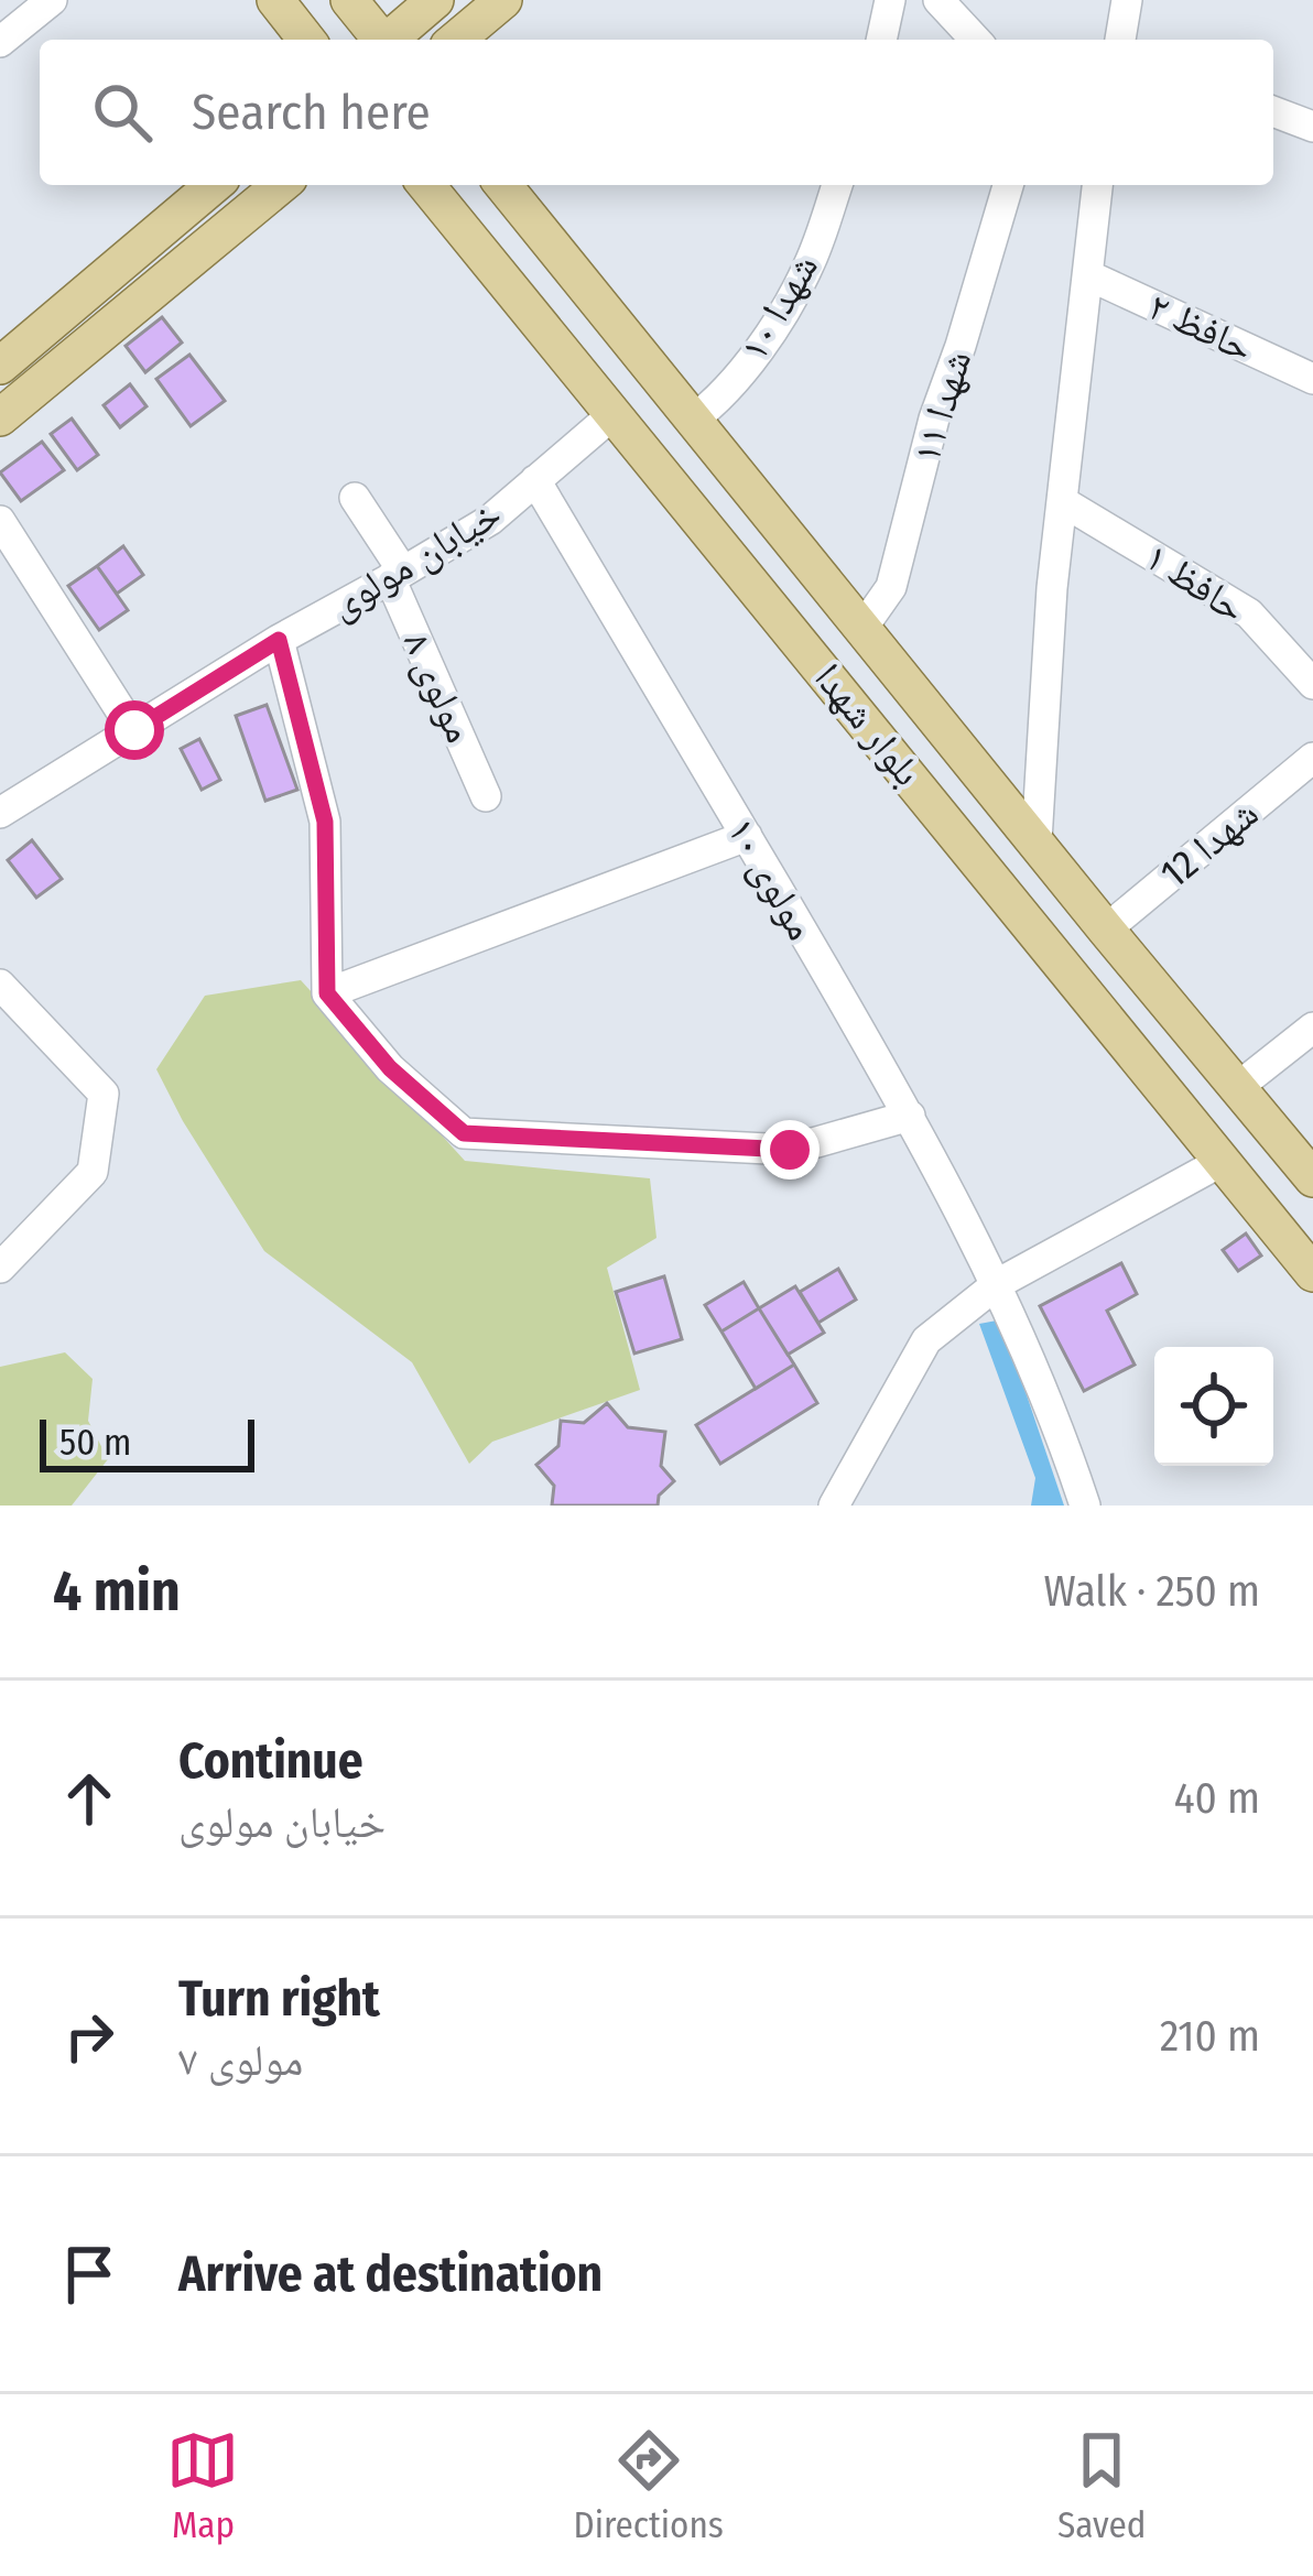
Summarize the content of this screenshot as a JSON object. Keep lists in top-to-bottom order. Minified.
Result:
{"streets":{"main road":["بلوار شهدا"],"street":["شهدا ۱۰","حافظ ۲","شهدا ۱۱","خیابان مولوی","حافظ ۱","مولوی ۸","شهدا 12","مولوی ۱۰"]},"crossings":[["شهدا ۱۰","بلوار شهدا"],["شهدا ۱۱","بلوار شهدا"],["خیابان مولوی","مولوی ۸"],["خیابان مولوی","بلوار شهدا"],["خیابان مولوی","مولوی ۱۰"],["بلوار شهدا","شهدا 12"]],"scale_bar":"50 m","page":{"search":"Search here","scale":"50 m","heading":["4 min","Walk · 250 m"],"list":[["Continue","خیابان مولوی","40 m"],["Turn right","مولوی ۷","210 m"],"Arrive at destination"],"nav":["Map","Directions","Saved"]}}
